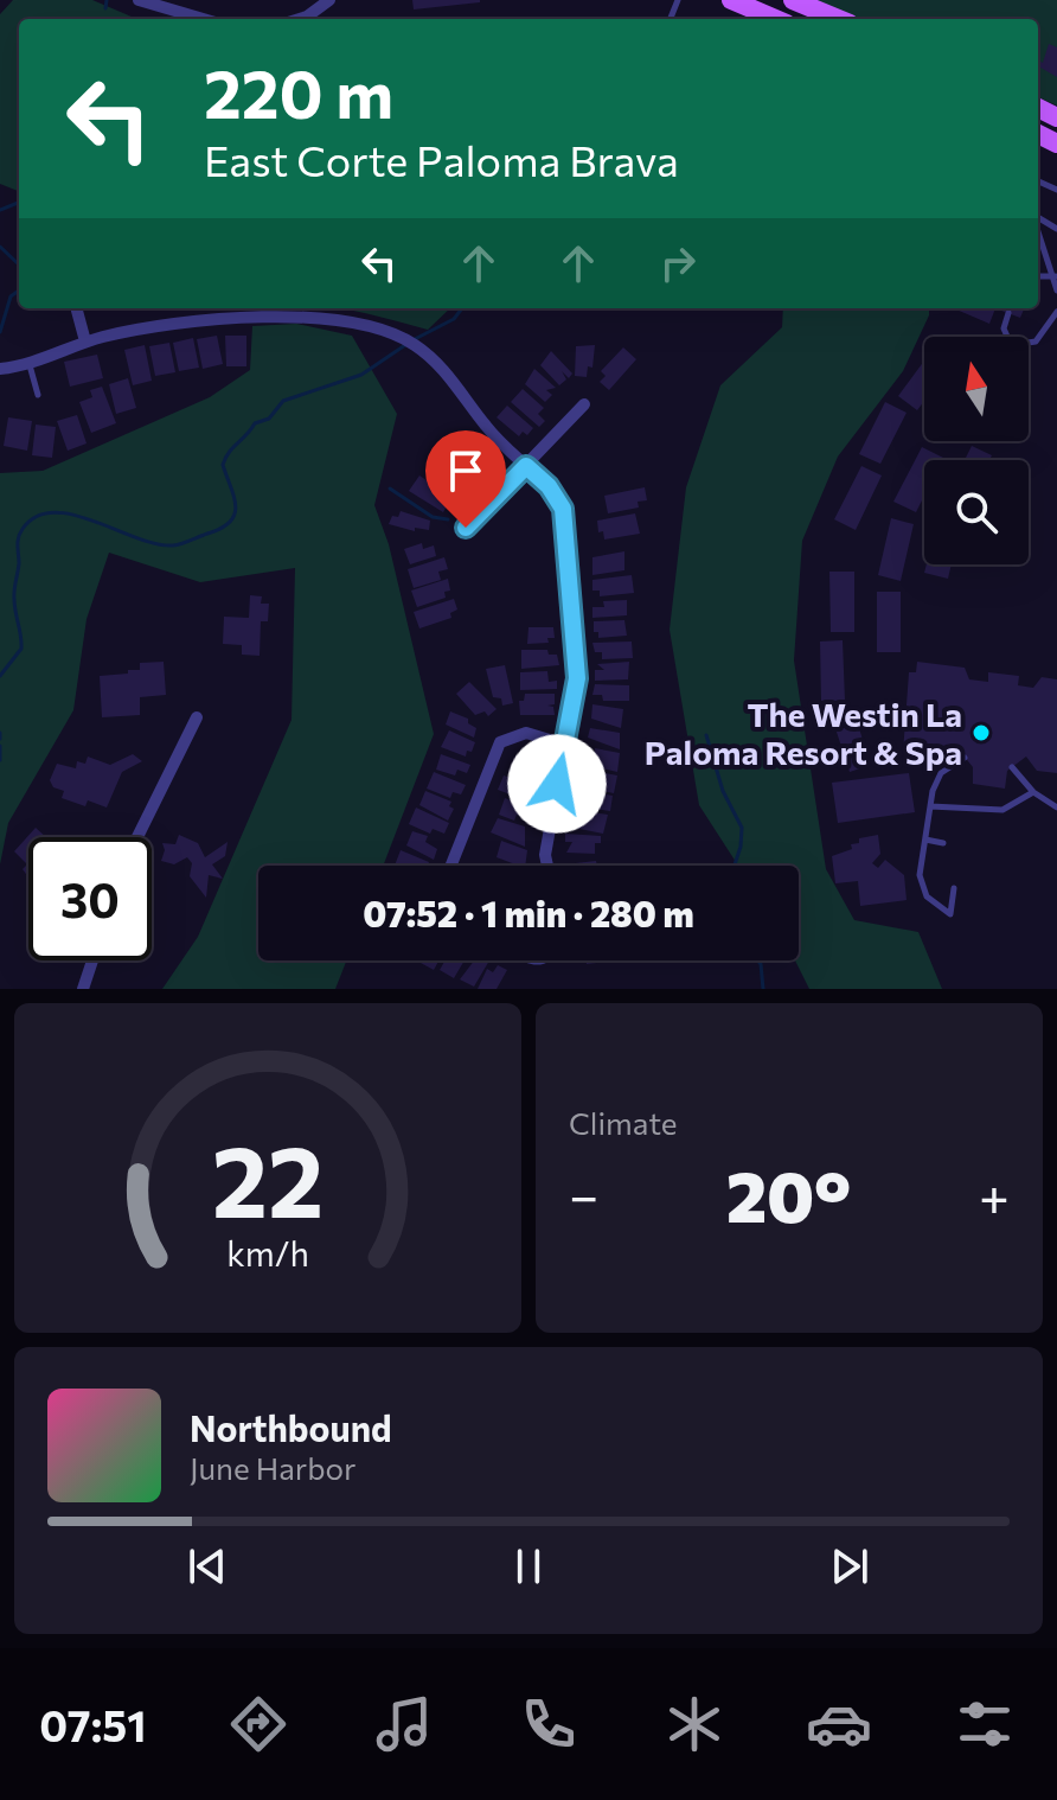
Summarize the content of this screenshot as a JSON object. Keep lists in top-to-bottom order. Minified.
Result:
{"places":["The Westin La Paloma Resort & Spa"],"north":"top","page":{"turn":["220 m","East Corte Paloma Brava"],"limit":"30","trip":"07:52 · 1 min · 280 m","tile":"Climate","heat":["−","20°","+"],"song":["Northbound","June Harbor"],"tabs":"07:51","gauge":["22","km/h"]}}
